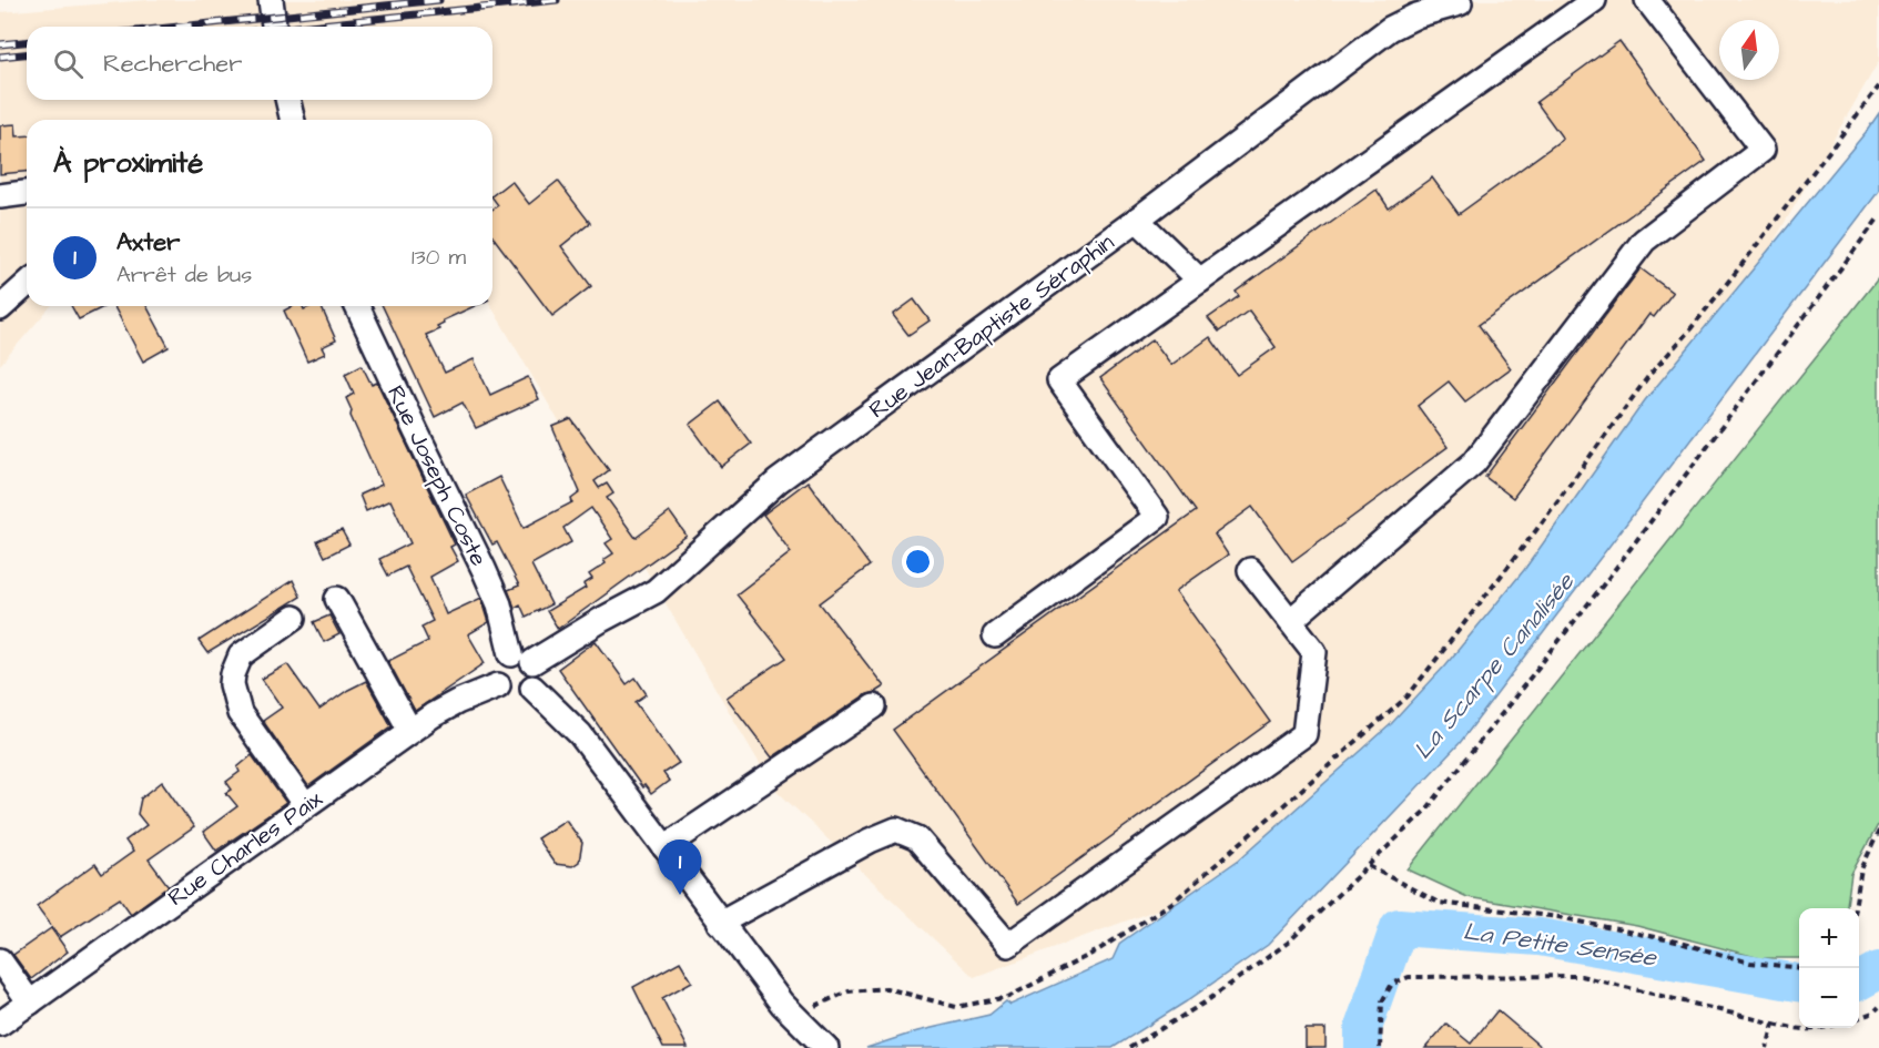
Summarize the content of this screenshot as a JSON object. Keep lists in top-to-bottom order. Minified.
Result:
{"streets":{"street":["Rue Jean-Baptiste Séraphin","Rue Joseph Coste","Rue Charles Paix"]},"crossings":[["Rue Jean-Baptiste Séraphin","Rue Joseph Coste"],["Rue Jean-Baptiste Séraphin","Rue Charles Paix"],["Rue Joseph Coste","Rue Charles Paix"]],"water":["La Scarpe Canalisée","La Petite Sensée"],"north":"top","page":{"search":"Rechercher","heading":"À proximité","list":[{"mark":"1","name":"Axter","note":"Arrêt de bus","value":"130 m"}],"pins":"1","map_buttons":["+","−"]}}
